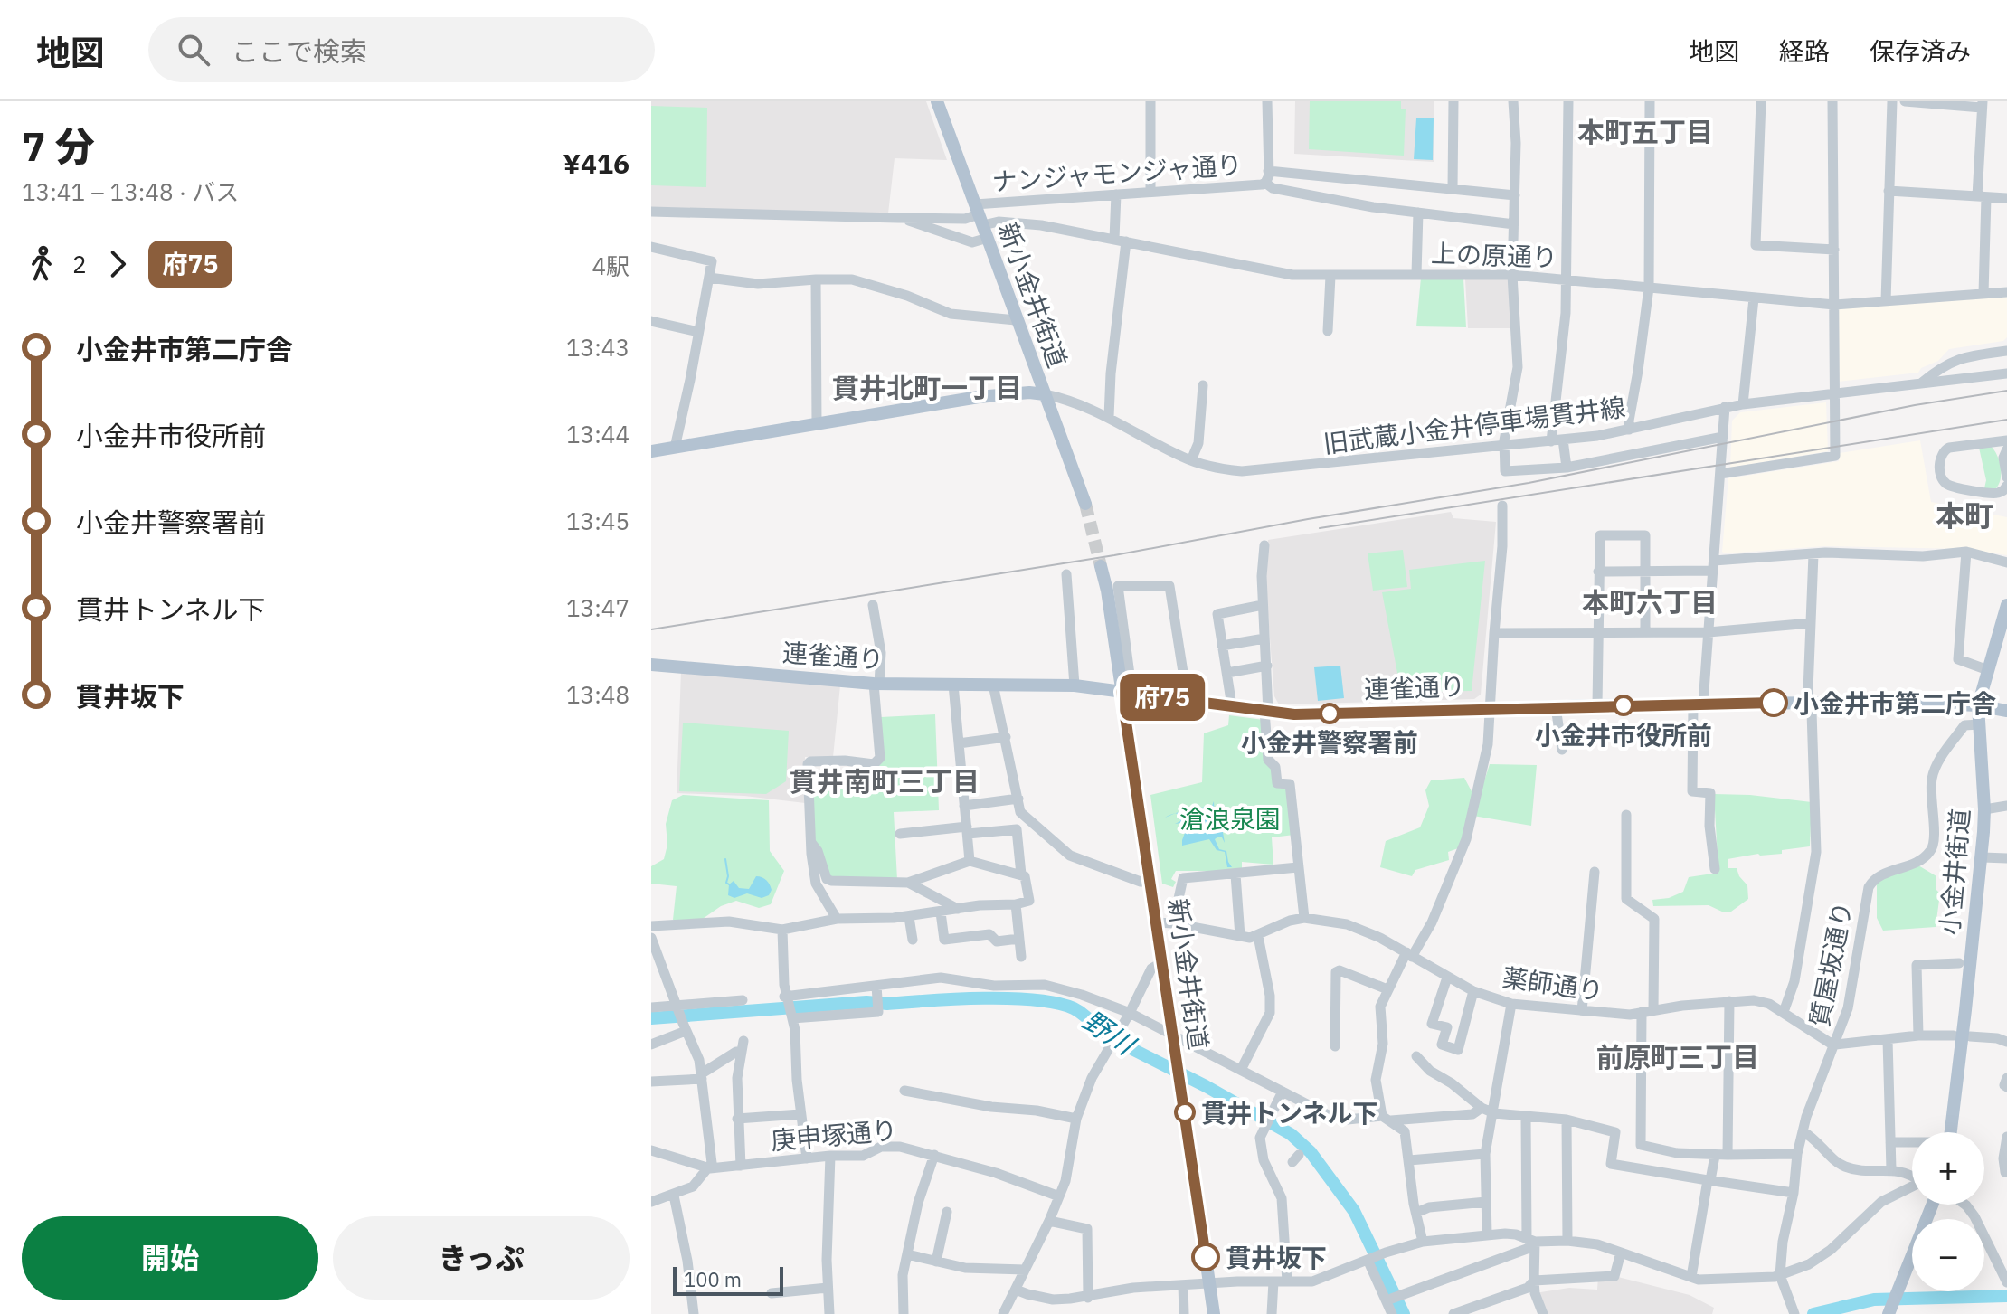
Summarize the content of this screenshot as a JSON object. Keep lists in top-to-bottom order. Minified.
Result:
{"streets":{"main road":["新小金井街道","連雀通り","小金井街道"],"street":["ナンジャモンジャ通り","上の原通り","旧武蔵小金井停車場貫井線","質屋坂通り","薬師通り","庚申塚通り"]},"crossings":[["ナンジャモンジャ通り","上の原通り"],["ナンジャモンジャ通り","新小金井街道"],["上の原通り","新小金井街道"],["新小金井街道","旧武蔵小金井停車場貫井線"],["新小金井街道","薬師通り"],["連雀通り","小金井街道"],["小金井街道","質屋坂通り"],["質屋坂通り","薬師通り"]],"districts":["本町五丁目","貫井北町一丁目","本町","本町六丁目","貫井南町三丁目","前原町三丁目"],"water":["野川"],"parks":["滄浪泉園"],"places":["小金井市第二庁舎","小金井市役所前","小金井警察署前","貫井トンネル下","貫井坂下"],"lines":["bus line 府75"],"scale_bar":"100 m","page":{"header":"地図","search":"ここで検索","nav":["地図","経路","保存済み"],"heading":["7 分","13:41 – 13:48 · バス","¥416"],"on_map":"府75","legs":["2","府75","4駅"],"list":[{"name":"小金井市第二庁舎","value":"13:43"},{"name":"小金井市役所前","value":"13:44"},{"name":"小金井警察署前","value":"13:45"},{"name":"貫井トンネル下","value":"13:47"},{"name":"貫井坂下","value":"13:48"}],"map_buttons":["+","−"],"buttons":["開始","きっぷ"],"scale":"100 m"}}
